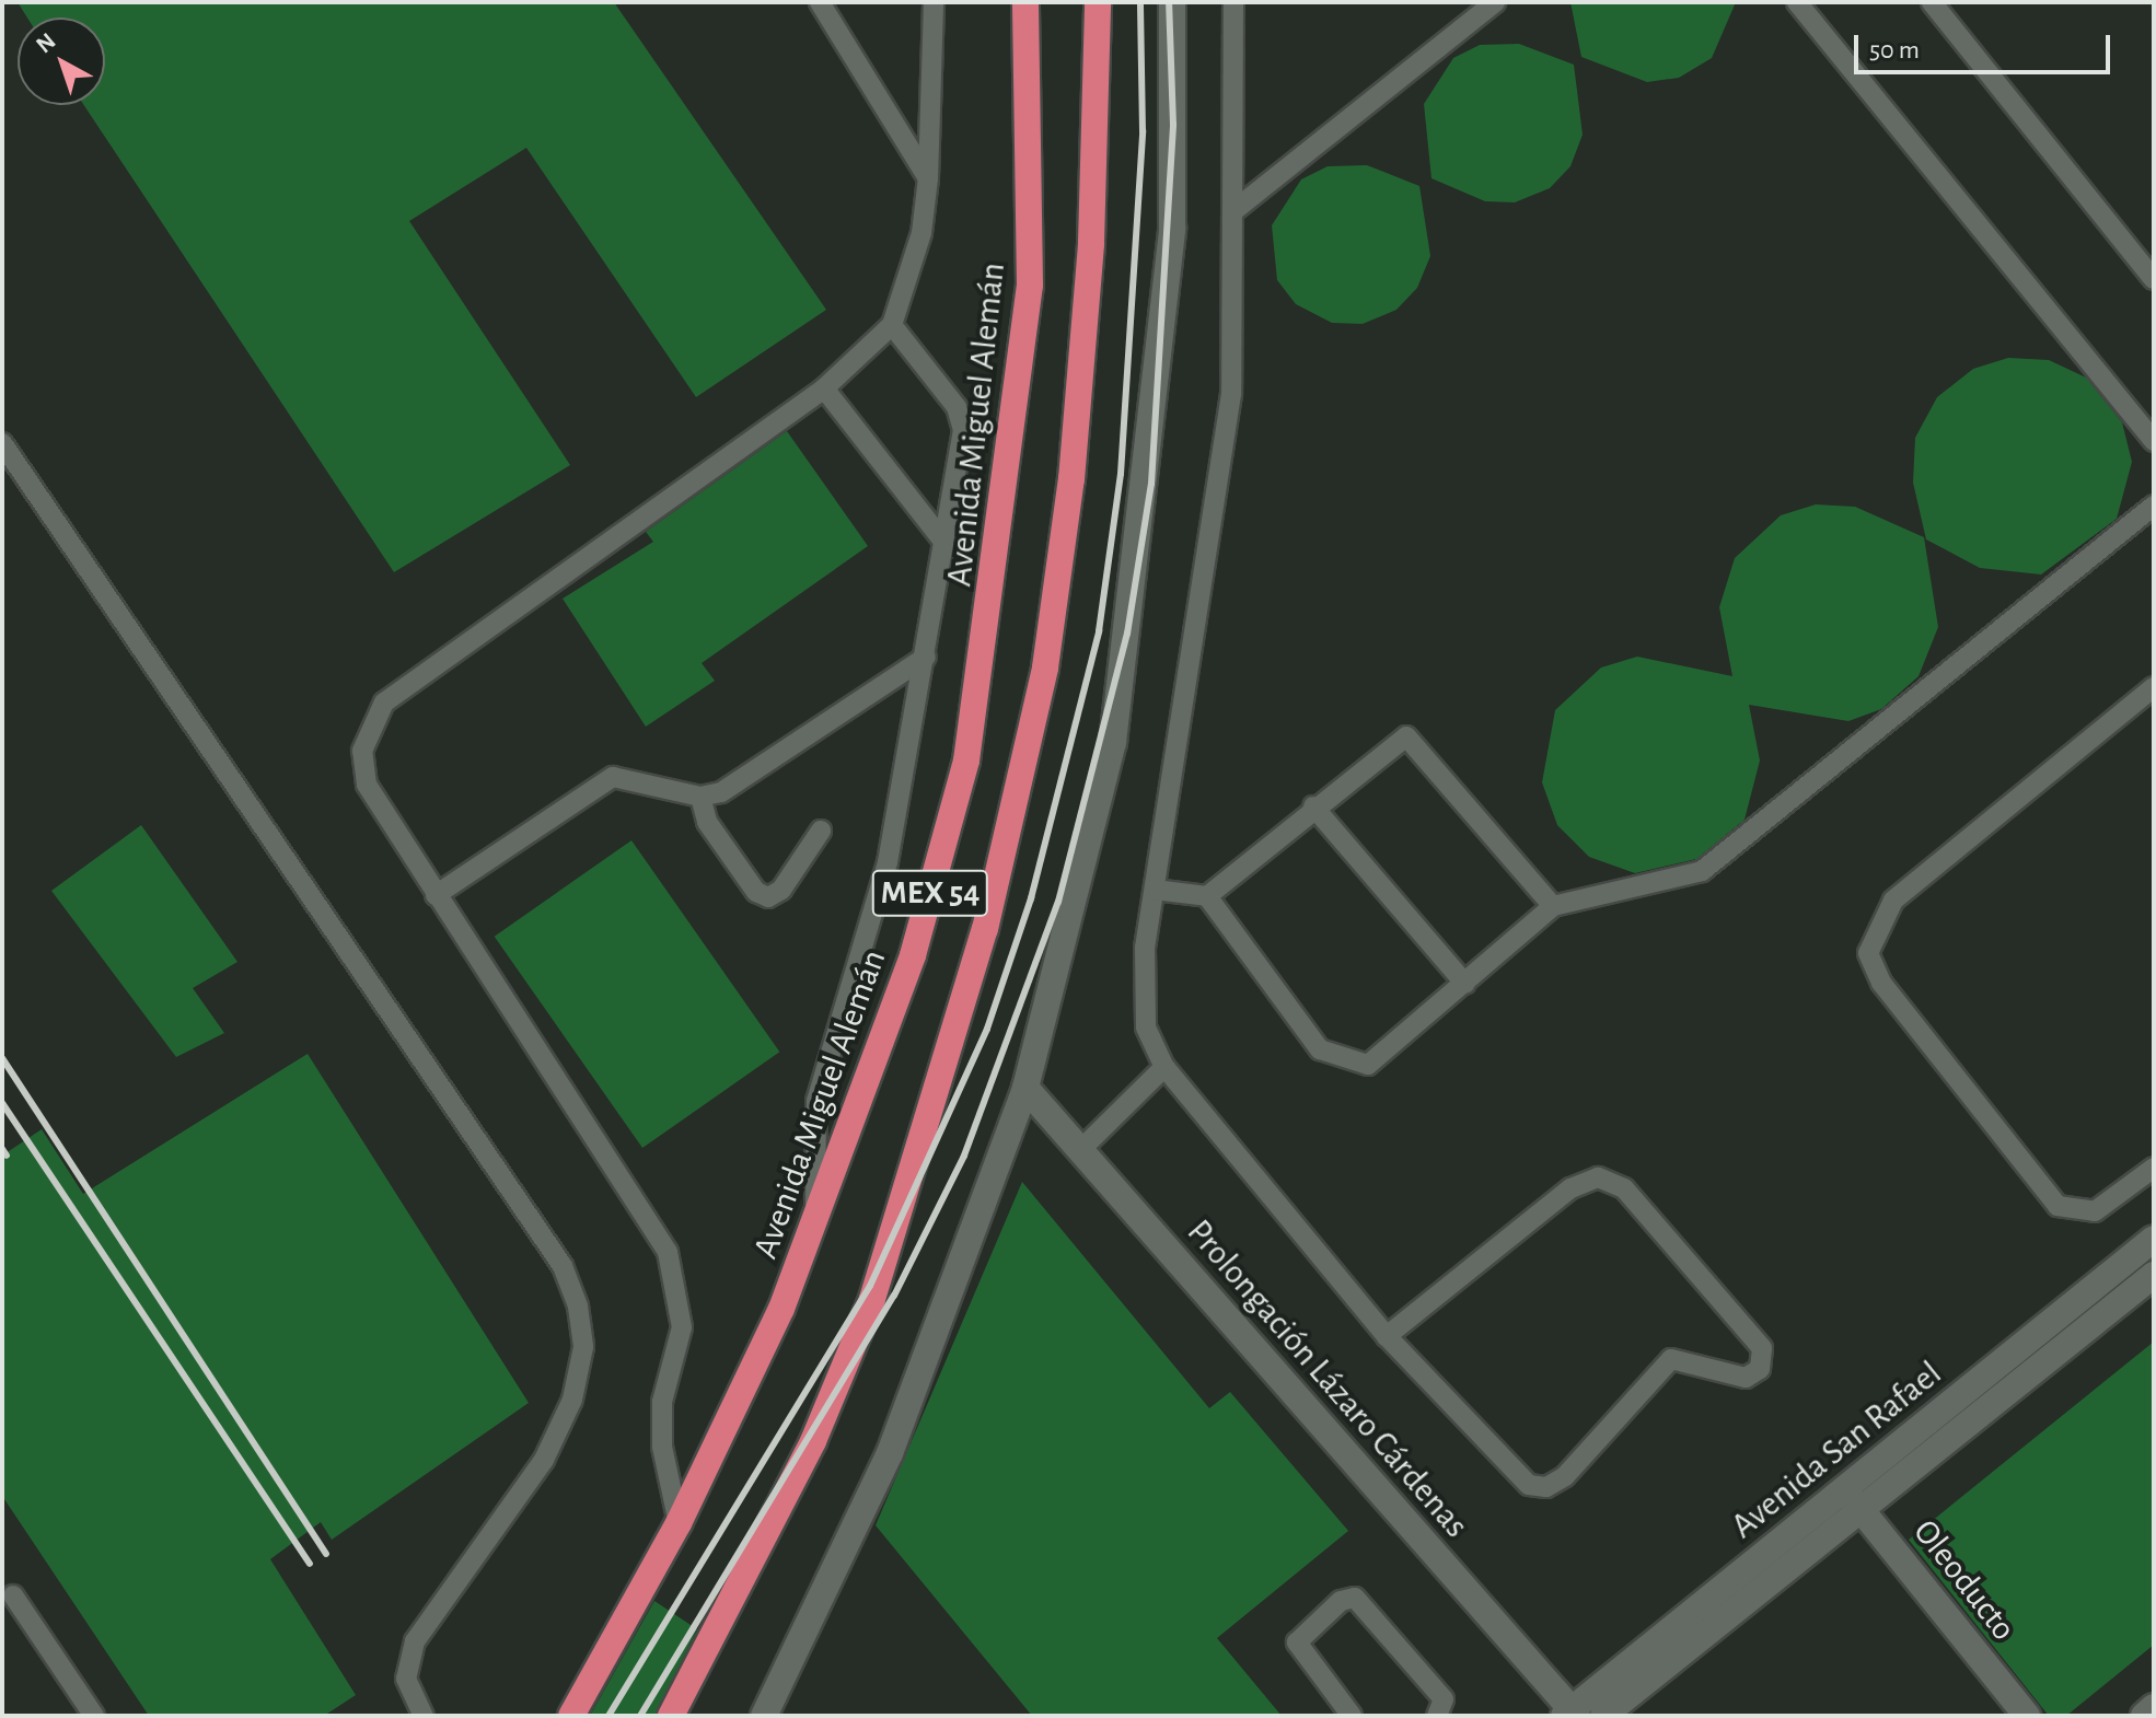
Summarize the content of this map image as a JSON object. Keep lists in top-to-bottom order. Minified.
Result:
{"streets":{"highway":["Avenida Miguel Alemán","MEX 54"],"street":["Prolongación Lázaro Cárdenas","Avenida San Rafael","Oleoducto"]},"crossings":[["Prolongación Lázaro Cárdenas","Avenida San Rafael"],["Avenida San Rafael","Oleoducto"]],"scale_bar":"50 m","north":"top left"}
